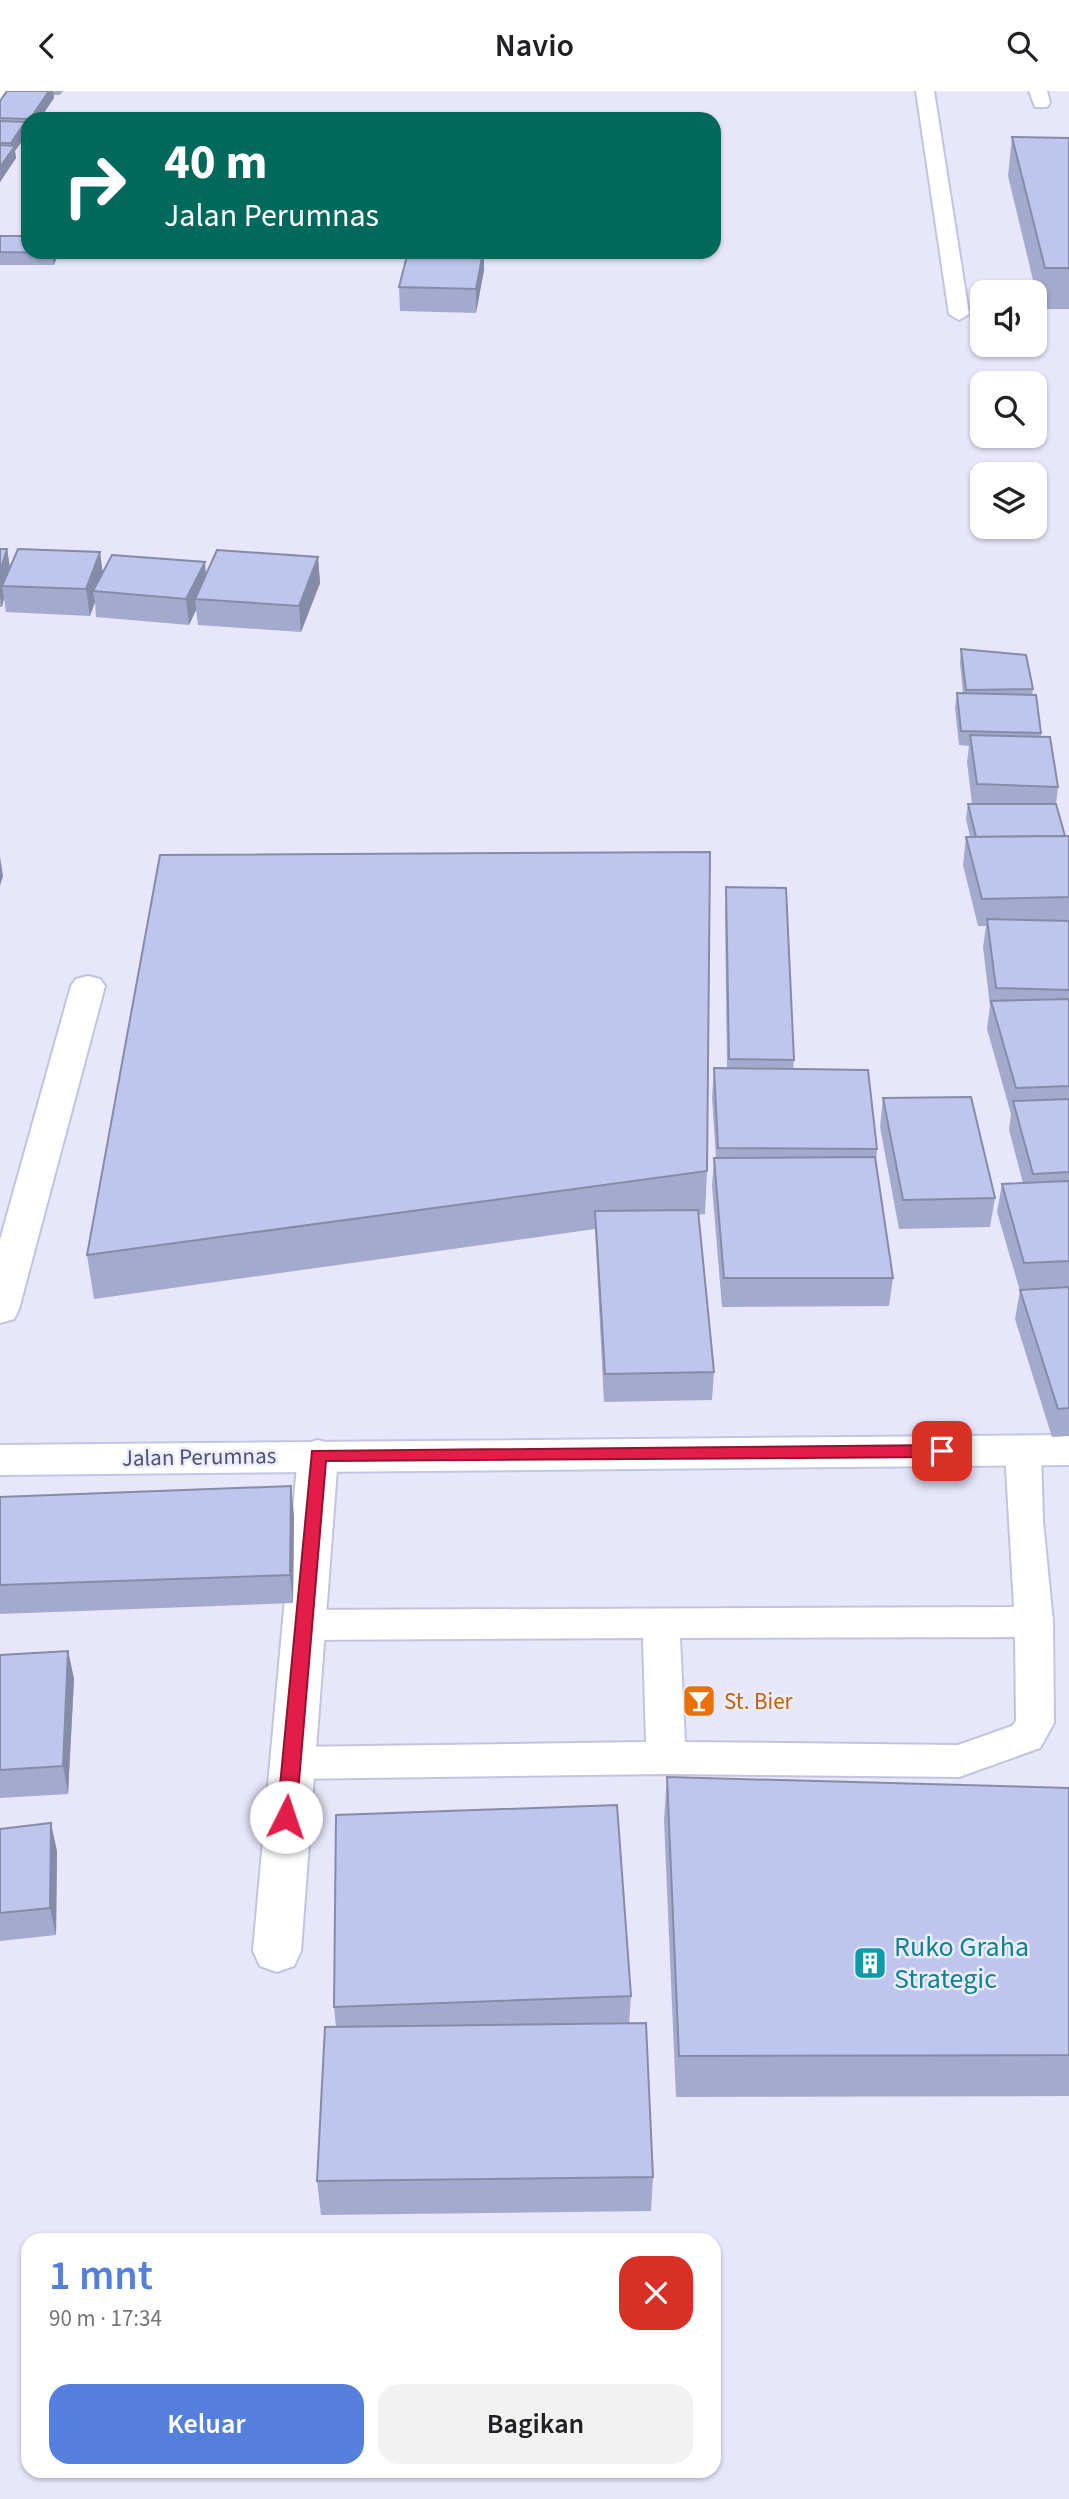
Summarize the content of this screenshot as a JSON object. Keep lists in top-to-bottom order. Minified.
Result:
{"streets":{"street":["Jalan Perumnas"]},"places":{"bar":["St. Bier"],"building":["Ruko Graha Strategic"]},"page":{"header":"Navio","turn":["40 m","Jalan Perumnas"],"heading":["1 mnt","90 m · 17:34"],"buttons":["Keluar","Bagikan"]}}
